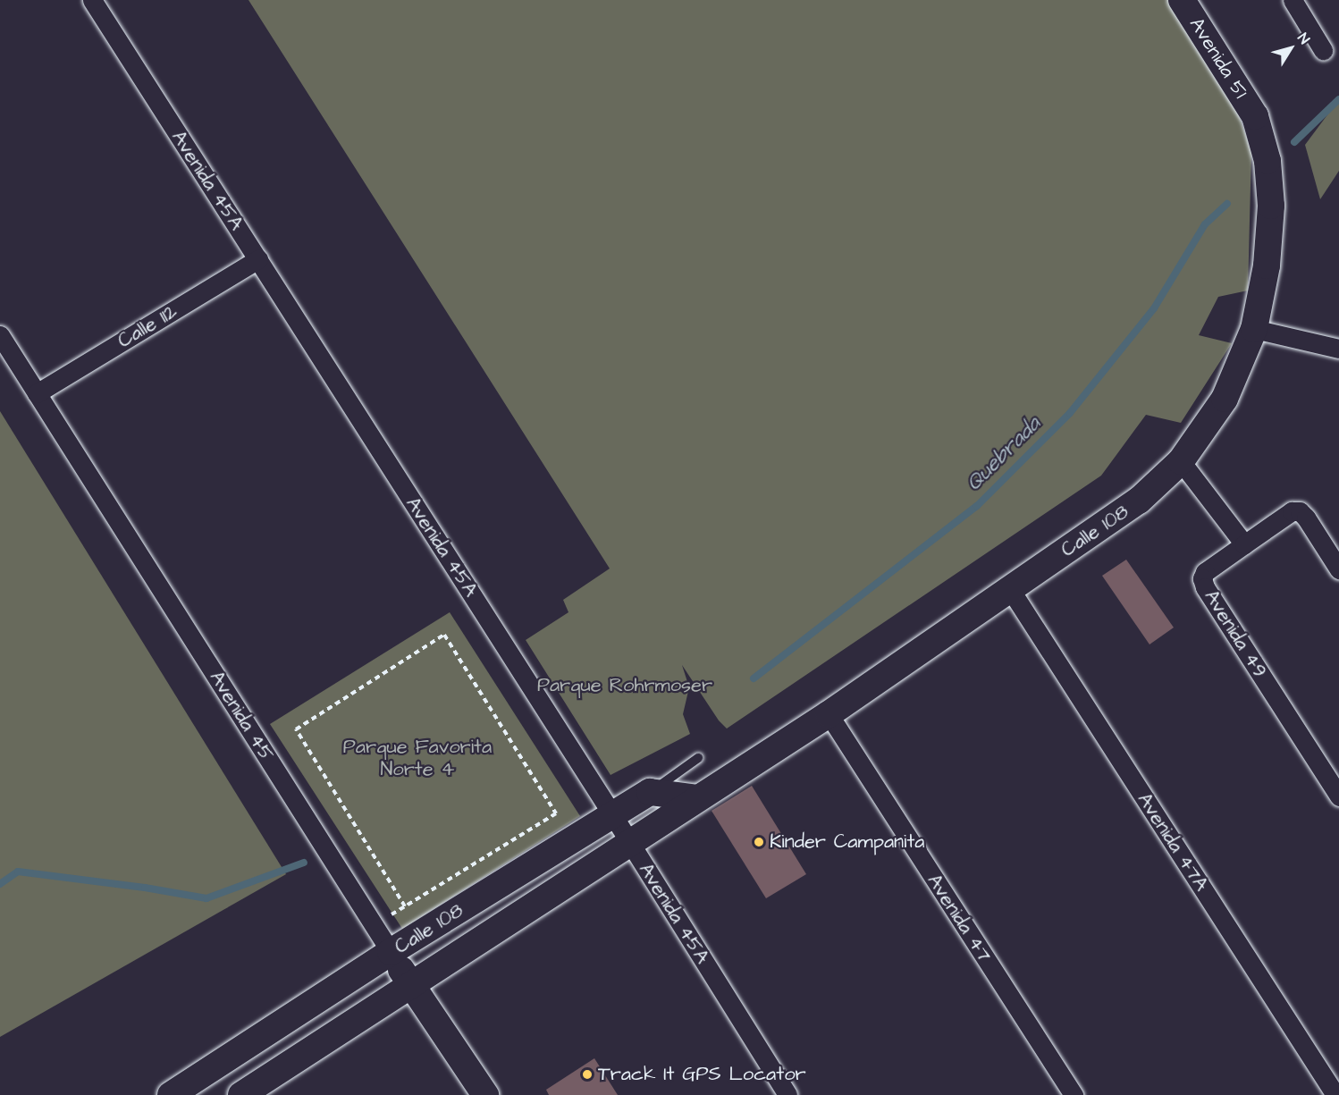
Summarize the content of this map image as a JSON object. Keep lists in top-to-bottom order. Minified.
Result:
{"streets":{"main road":["Avenida 51","Calle 108","Avenida 45"],"street":["Avenida 45A","Calle 112","Avenida 49","Avenida 47A","Avenida 47"]},"crossings":[["Avenida 51","Calle 108"],["Avenida 45A","Calle 112"],["Avenida 45A","Calle 108"],["Calle 112","Avenida 45"],["Calle 108","Avenida 45"],["Calle 108","Avenida 47A"],["Calle 108","Avenida 47"]],"water":["Quebrada"],"parks":["Parque Rohrmoser","Parque Favorita Norte 4"],"places":["Kinder Campanita","Track It GPS Locator"],"north":"top right"}
